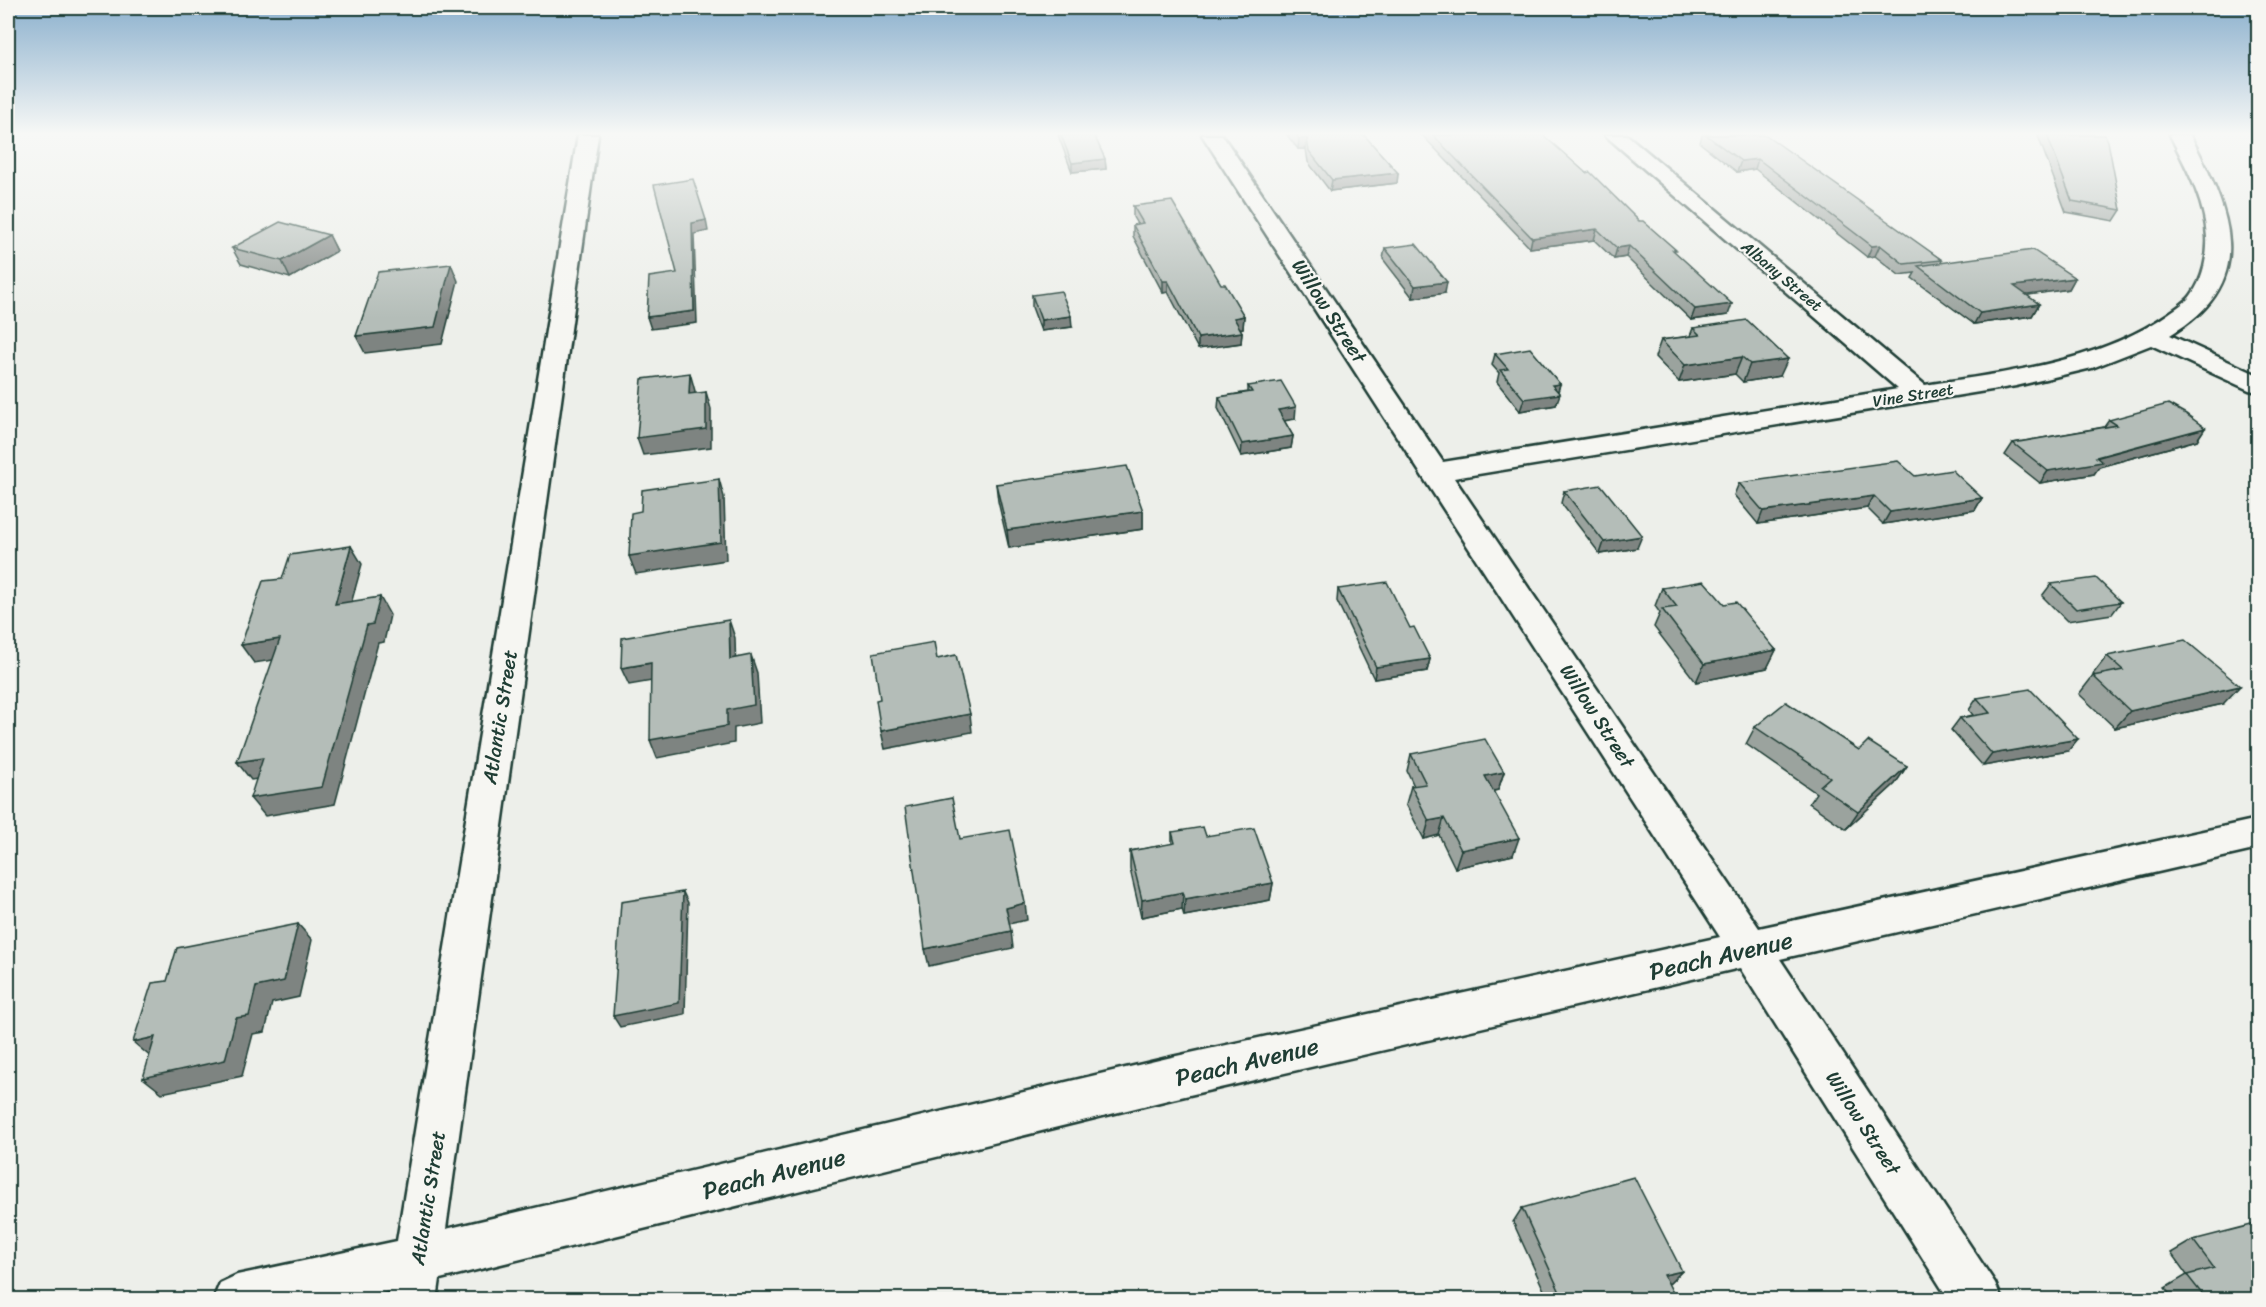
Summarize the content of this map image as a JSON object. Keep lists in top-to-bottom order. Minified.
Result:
{"streets":{"street":["Albany Street","Willow Street","Vine Street","Atlantic Street","Peach Avenue"]},"crossings":[["Albany Street","Vine Street"],["Willow Street","Vine Street"],["Willow Street","Peach Avenue"],["Atlantic Street","Peach Avenue"]]}
